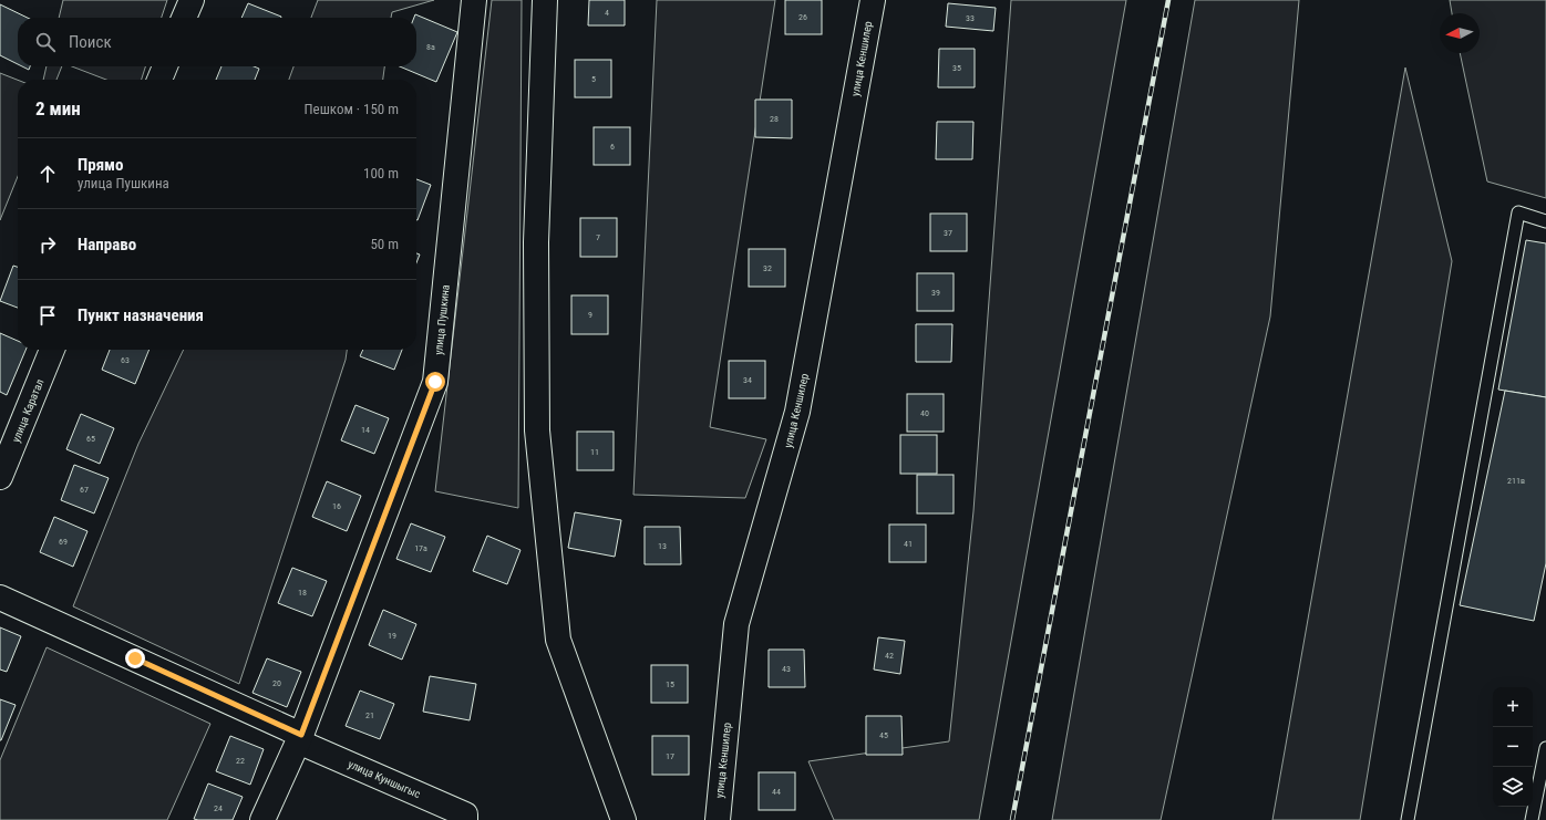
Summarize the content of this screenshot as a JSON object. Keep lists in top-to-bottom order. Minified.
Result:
{"streets":{"street":["улица Кеншилер","улица Пушкина","улица Каратал","улица Куншыгыс"]},"crossings":[["улица Пушкина","улица Куншыгыс"]],"house_numbers":["4","26","33","8а","35","5","28","6","37","7","32","39","9","63","34","40","14","65","11","211в","67","16","69","41","13","17а","18","19","42","43","20","15","21","45","17","22","44","24"],"north":"left","page":{"search":"Поиск","heading":["2 мин","Пешком · 150 m"],"list":[["Прямо","улица Пушкина","100 m"],["Направо","50 m"],"Пункт назначения"],"map_buttons":["+","−"]}}
